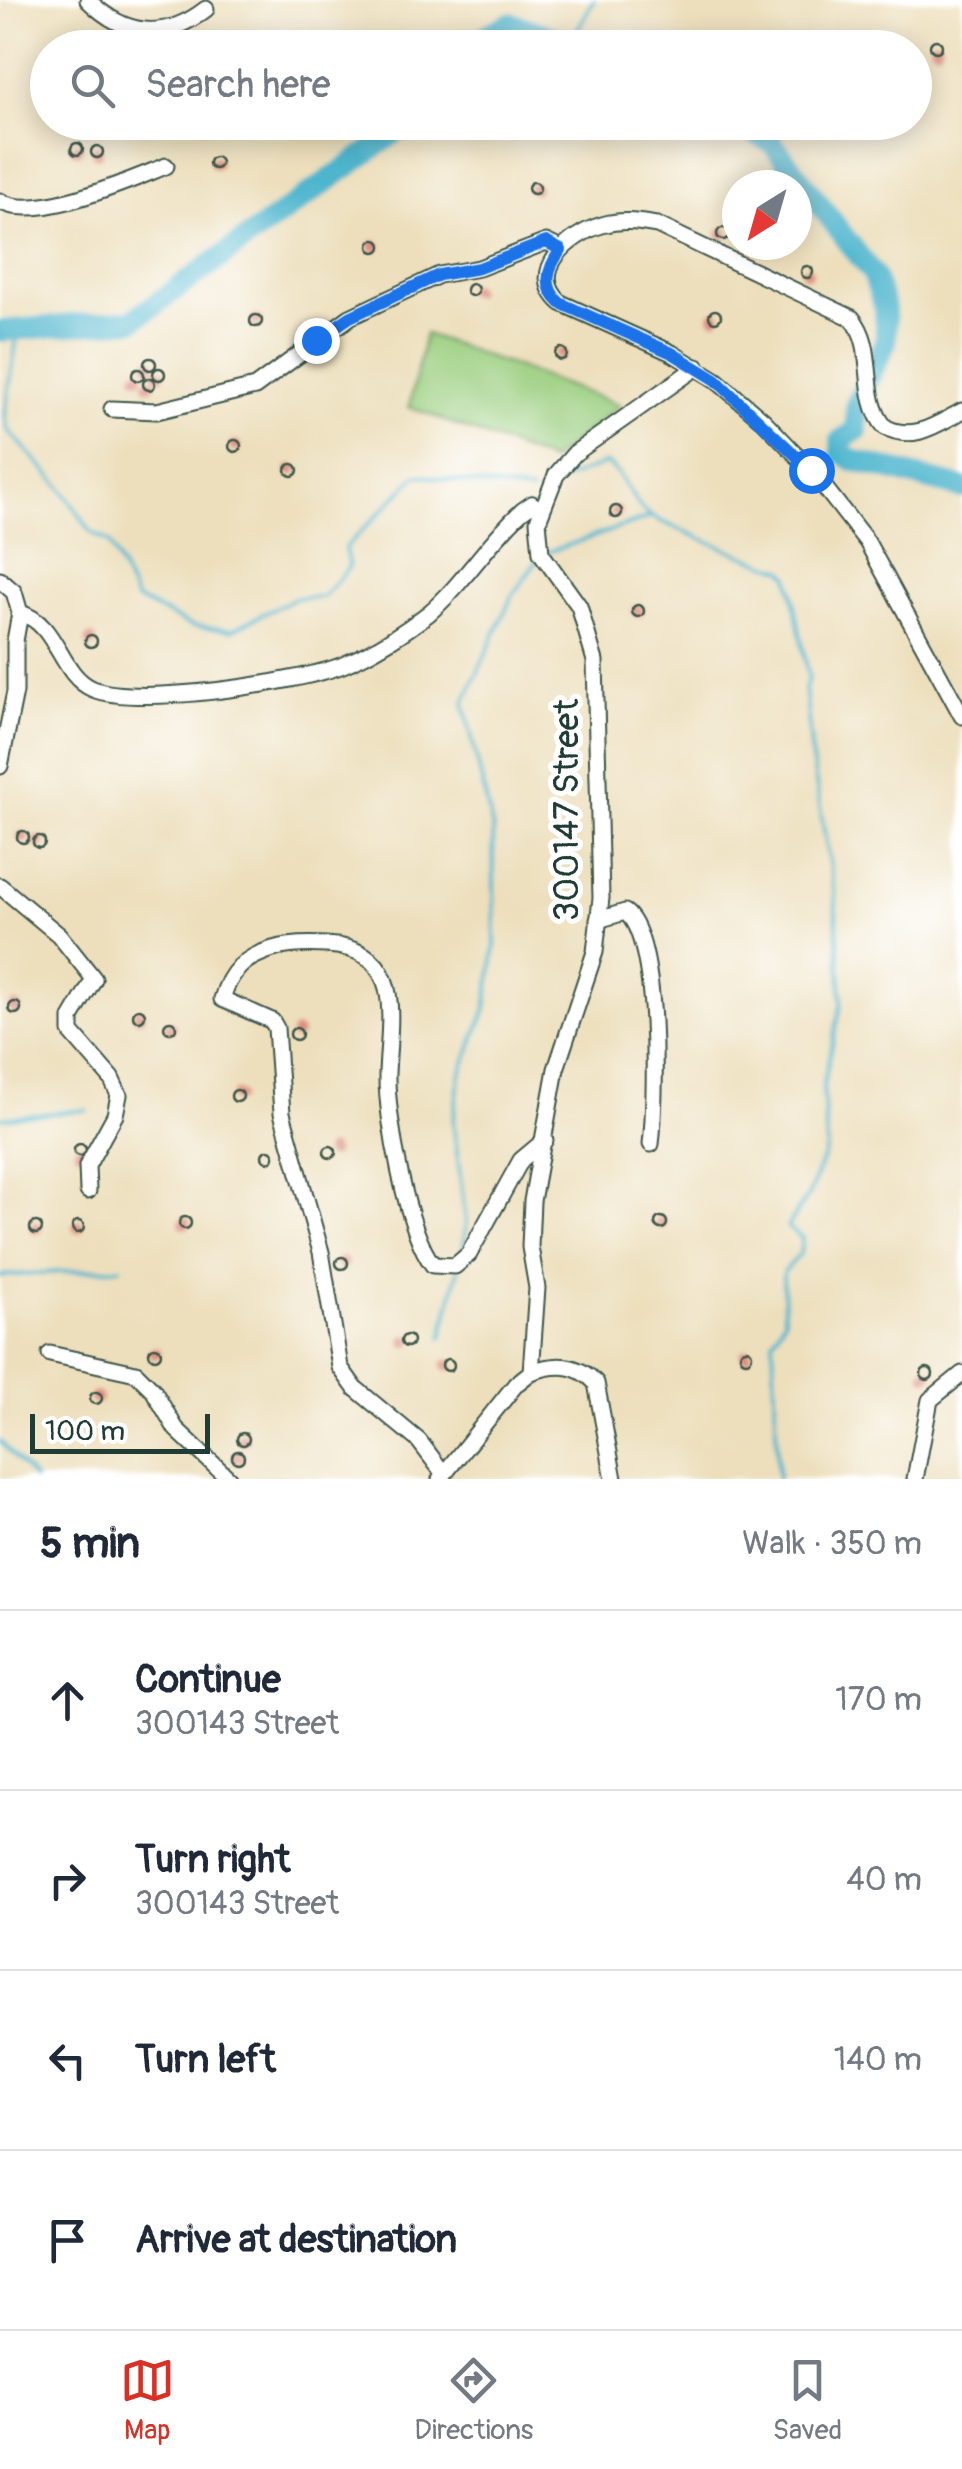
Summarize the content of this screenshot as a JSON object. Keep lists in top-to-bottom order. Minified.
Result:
{"streets":{"street":["300147 Street"]},"scale_bar":"100 m","north":"bottom left","page":{"search":"Search here","scale":"100 m","heading":["5 min","Walk · 350 m"],"list":[["Continue","300143 Street","170 m"],["Turn right","300143 Street","40 m"],["Turn left","140 m"],"Arrive at destination"],"nav":["Map","Directions","Saved"]}}
